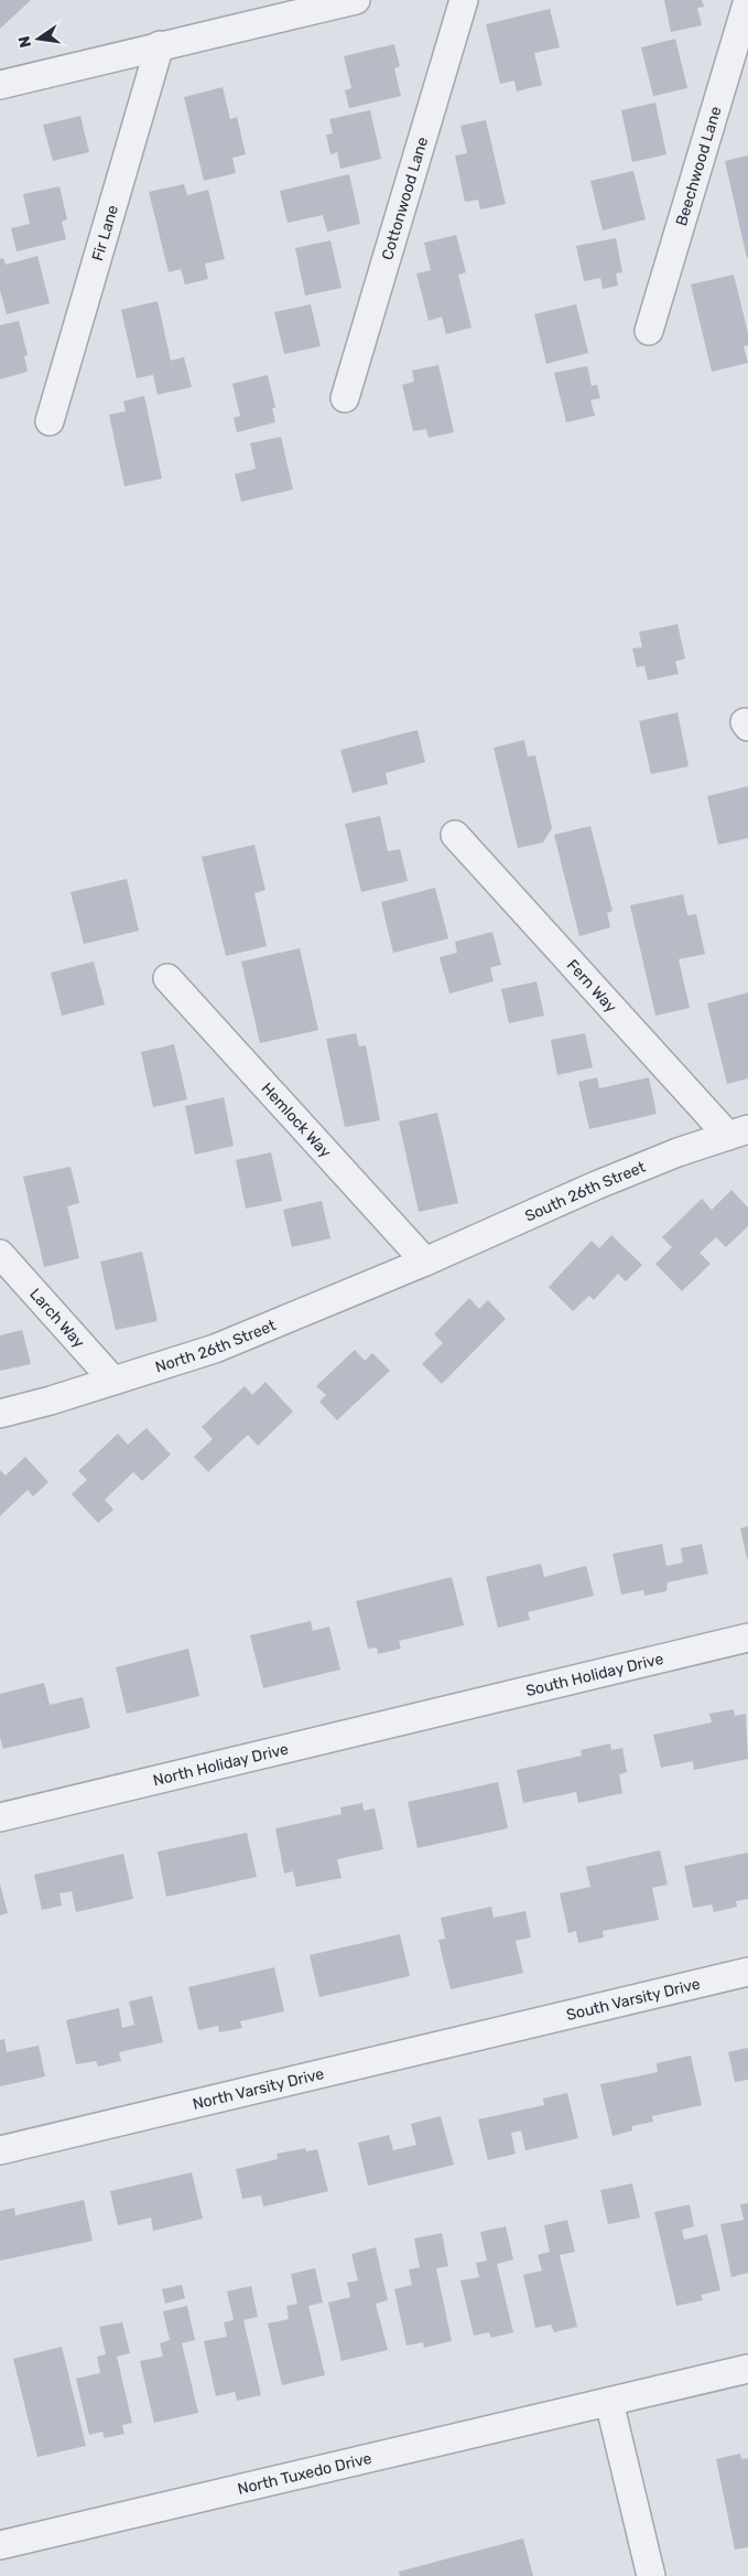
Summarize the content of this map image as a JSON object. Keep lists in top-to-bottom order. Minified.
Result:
{"streets":{"street":["Beechwood Lane","Cottonwood Lane","Fir Lane","Fern Way","Hemlock Way","South 26th Street","Larch Way","North 26th Street","South Holiday Drive","North Holiday Drive","South Varsity Drive","North Varsity Drive","North Tuxedo Drive"]},"crossings":[["Fern Way","South 26th Street"],["Hemlock Way","South 26th Street"],["Hemlock Way","North 26th Street"],["South 26th Street","North 26th Street"],["Larch Way","North 26th Street"],["South Holiday Drive","North Holiday Drive"],["South Varsity Drive","North Varsity Drive"]],"north":"left"}
